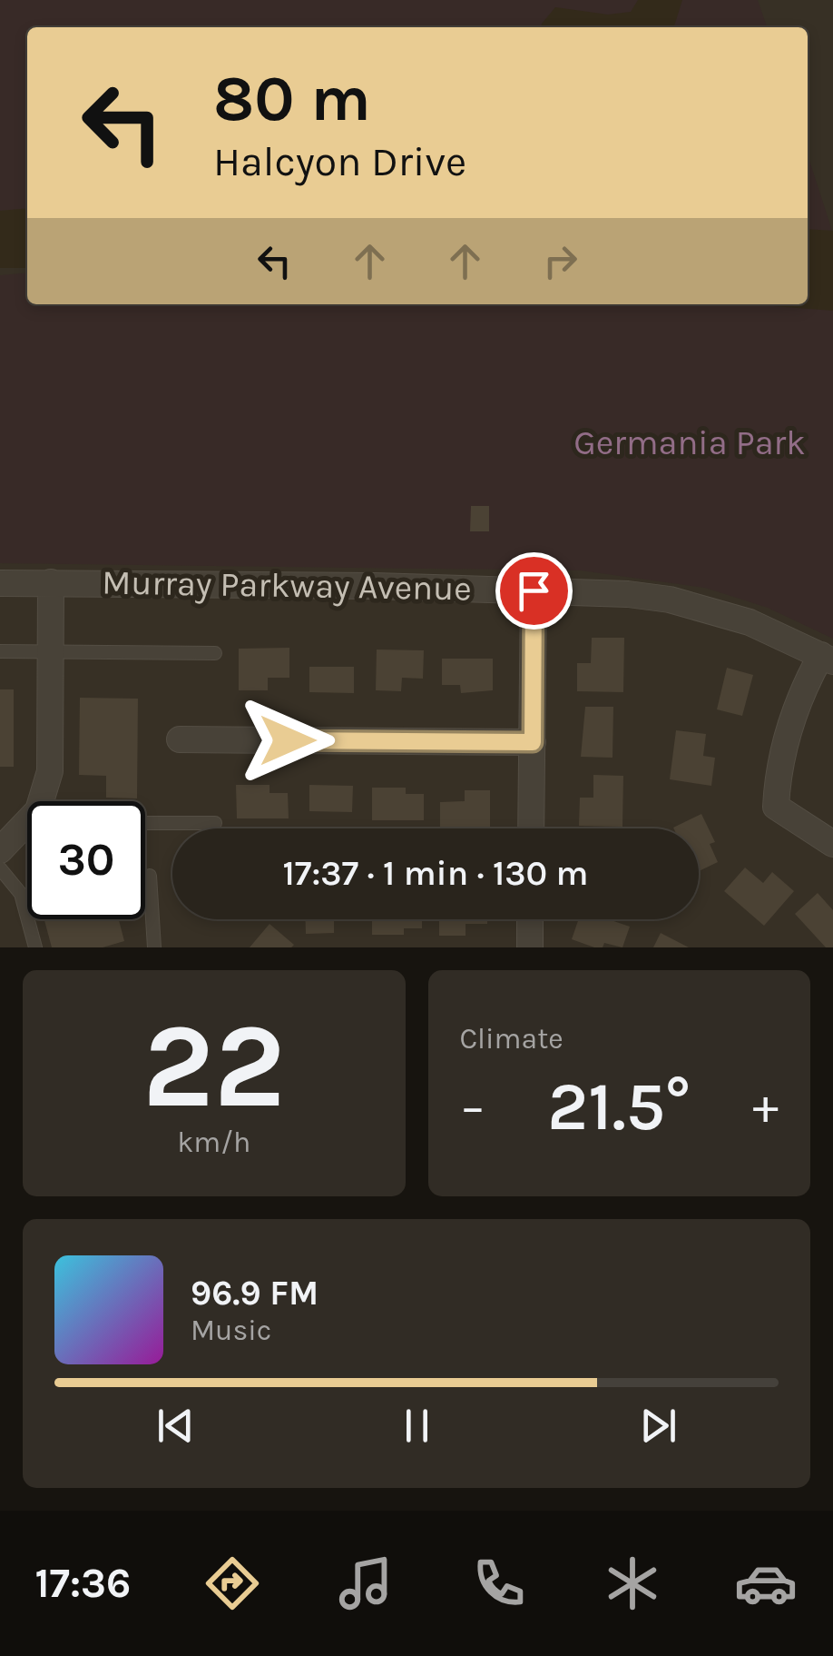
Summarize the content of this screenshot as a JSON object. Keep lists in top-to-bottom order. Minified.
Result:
{"streets":{"street":["Murray Parkway Avenue"]},"parks":["Germania Park"],"page":{"turn":["80 m","Halcyon Drive"],"limit":"30","trip":"17:37 · 1 min · 130 m","tile":[["22","km/h"],"Climate"],"heat":["−","21.5°","+"],"song":["96.9 FM","Music"],"tabs":"17:36"}}
